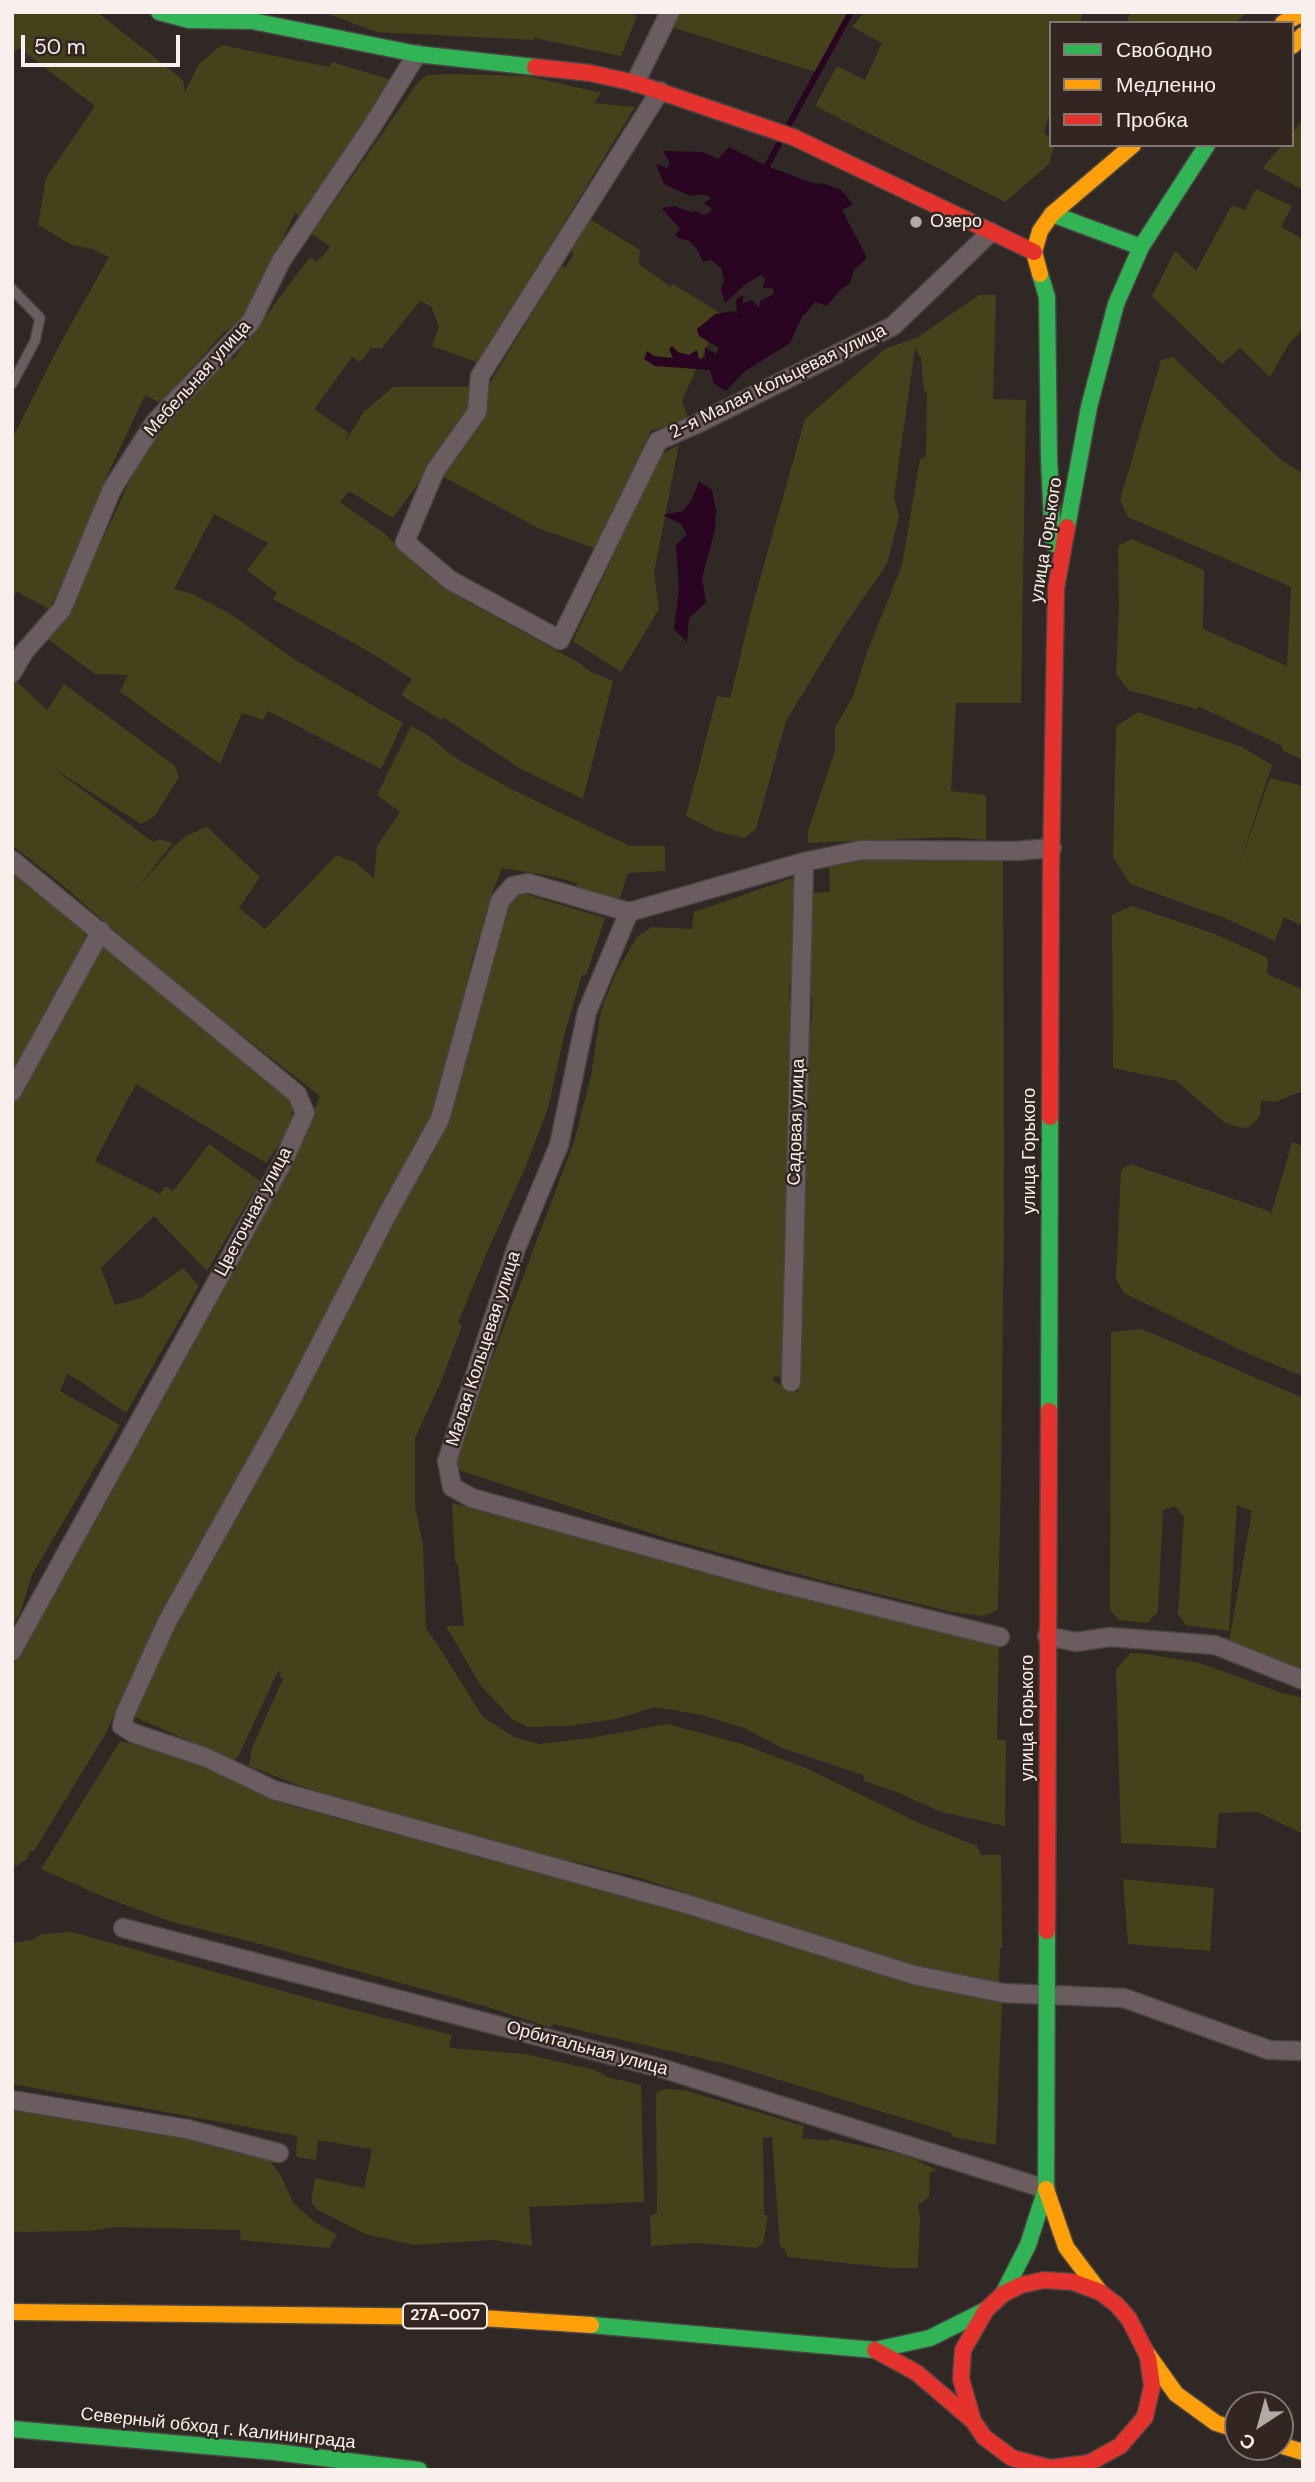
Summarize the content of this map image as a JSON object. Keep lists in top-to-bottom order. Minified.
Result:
{"streets":{"main road":["улица Горького","27А-007","Северный обход г. Калининграда"],"street":["Мебельная улица","2-я Малая Кольцевая улица","Садовая улица","Цветочная улица","Малая Кольцевая улица","Орбитальная улица"]},"crossings":[["улица Горького","Орбитальная улица"]],"places":["Озеро"],"legend":["Свободно","Медленно","Пробка"],"scale_bar":"50 m","north":"bottom left"}
